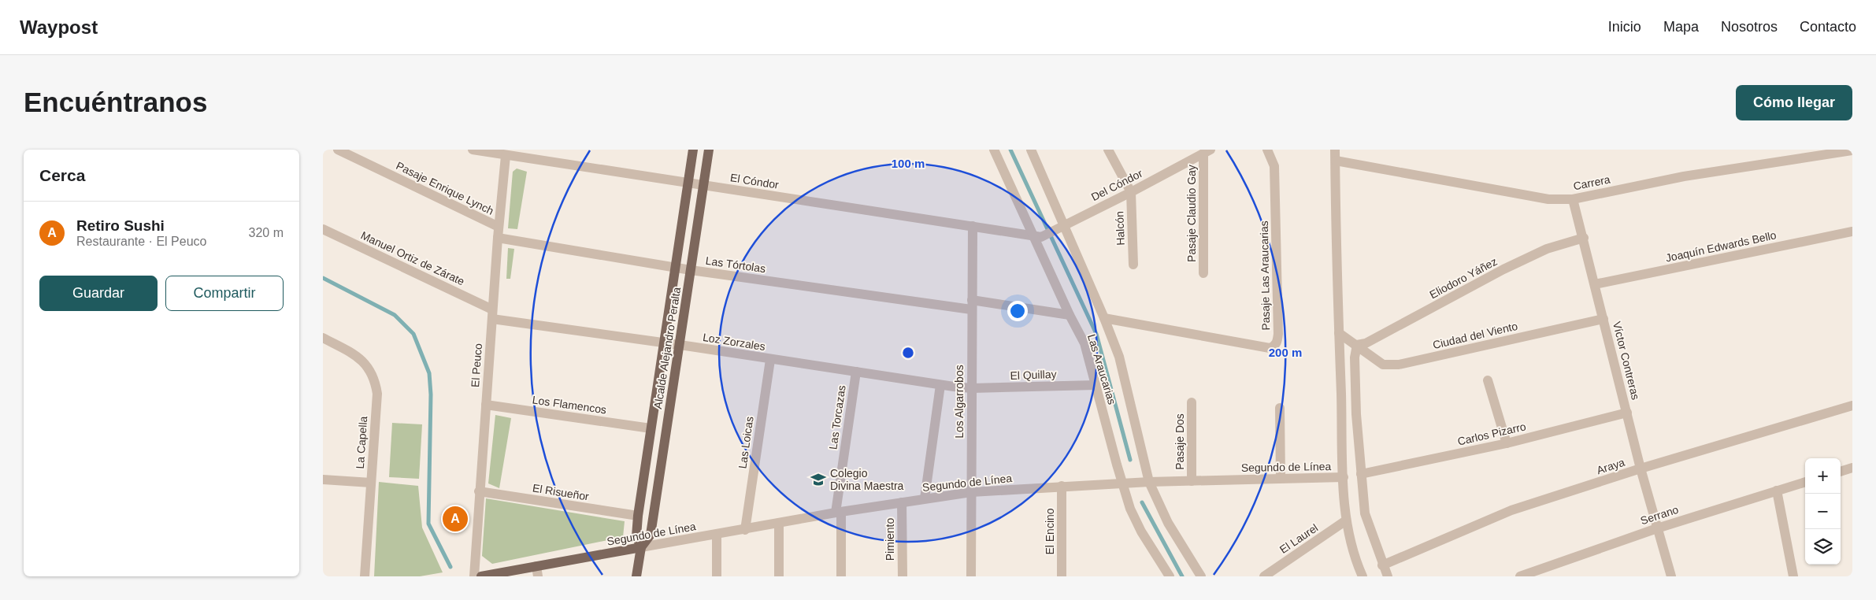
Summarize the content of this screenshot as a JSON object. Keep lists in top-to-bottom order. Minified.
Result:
{"streets":{"main road":["Alcalde Alejandro Peralta","Segundo de Línea"],"street":["El Cóndor","Carrera","Del Cóndor","Pasaje Enrique Lynch","Pasaje Claudio Gay","Halcón","Joaquín Edwards Bello","Manuel Ortiz de Zárate","Las Tórtolas","Pasaje Las Araucarias","Eliodoro Yáñez","Ciudad del Viento","Loz Zorzales","Víctor Contreras","El Peuco","Las Araucarias","El Quillay","Los Algarrobos","Los Flamencos","Las Torcazas","Carlos Pizarro","Pasaje Dos","La Capella","Las Loicas","Araya","El Risueñor","Serrano","El Encino","El Laurel","Pimiento"]},"crossings":[["El Cóndor","Del Cóndor"],["El Cóndor","Alcalde Alejandro Peralta"],["El Cóndor","El Peuco"],["El Cóndor","Las Araucarias"],["El Cóndor","Los Algarrobos"],["Carrera","Víctor Contreras"],["Del Cóndor","Pasaje Claudio Gay"],["Del Cóndor","Halcón"],["Del Cóndor","Las Araucarias"],["Pasaje Enrique Lynch","El Peuco"],["Joaquín Edwards Bello","Víctor Contreras"],["Manuel Ortiz de Zárate","Loz Zorzales"],["Manuel Ortiz de Zárate","El Peuco"],["Las Tórtolas","Alcalde Alejandro Peralta"],["Las Tórtolas","El Peuco"],["Las Tórtolas","Las Araucarias"],["Las Tórtolas","Los Algarrobos"],["Pasaje Las Araucarias","Las Araucarias"],["Eliodoro Yáñez","Ciudad del Viento"],["Eliodoro Yáñez","Víctor Contreras"],["Ciudad del Viento","Víctor Contreras"],["Loz Zorzales","Alcalde Alejandro Peralta"],["Loz Zorzales","El Peuco"],["Loz Zorzales","El Quillay"],["Loz Zorzales","Los Algarrobos"],["Loz Zorzales","Las Torcazas"],["Loz Zorzales","Las Loicas"],["Alcalde Alejandro Peralta","Los Flamencos"],["Alcalde Alejandro Peralta","Segundo de Línea"],["Alcalde Alejandro Peralta","El Risueñor"],["Víctor Contreras","Carlos Pizarro"],["Víctor Contreras","Araya"],["Víctor Contreras","Serrano"],["El Peuco","Los Flamencos"],["El Peuco","El Risueñor"],["Las Araucarias","El Quillay"],["Las Araucarias","Segundo de Línea"],["El Quillay","Los Algarrobos"],["Los Algarrobos","Segundo de Línea"],["Las Torcazas","Segundo de Línea"],["Pasaje Dos","Segundo de Línea"],["Las Loicas","Segundo de Línea"],["Segundo de Línea","El Encino"],["Segundo de Línea","Pimiento"]],"places":{"school or university":["Colegio Divina Maestra"]},"page":{"header":"Waypost","nav":["Inicio","Mapa","Nosotros","Contacto"],"buttons":["Cómo llegar",["Guardar","Compartir"]],"title":"Encuéntranos","heading":"Cerca","list":[{"mark":"A","name":"Retiro Sushi","note":"Restaurante · El Peuco","value":"320 m"}],"map_buttons":["+","−"],"pins":"A"},"rings":["100 m","200 m"]}
